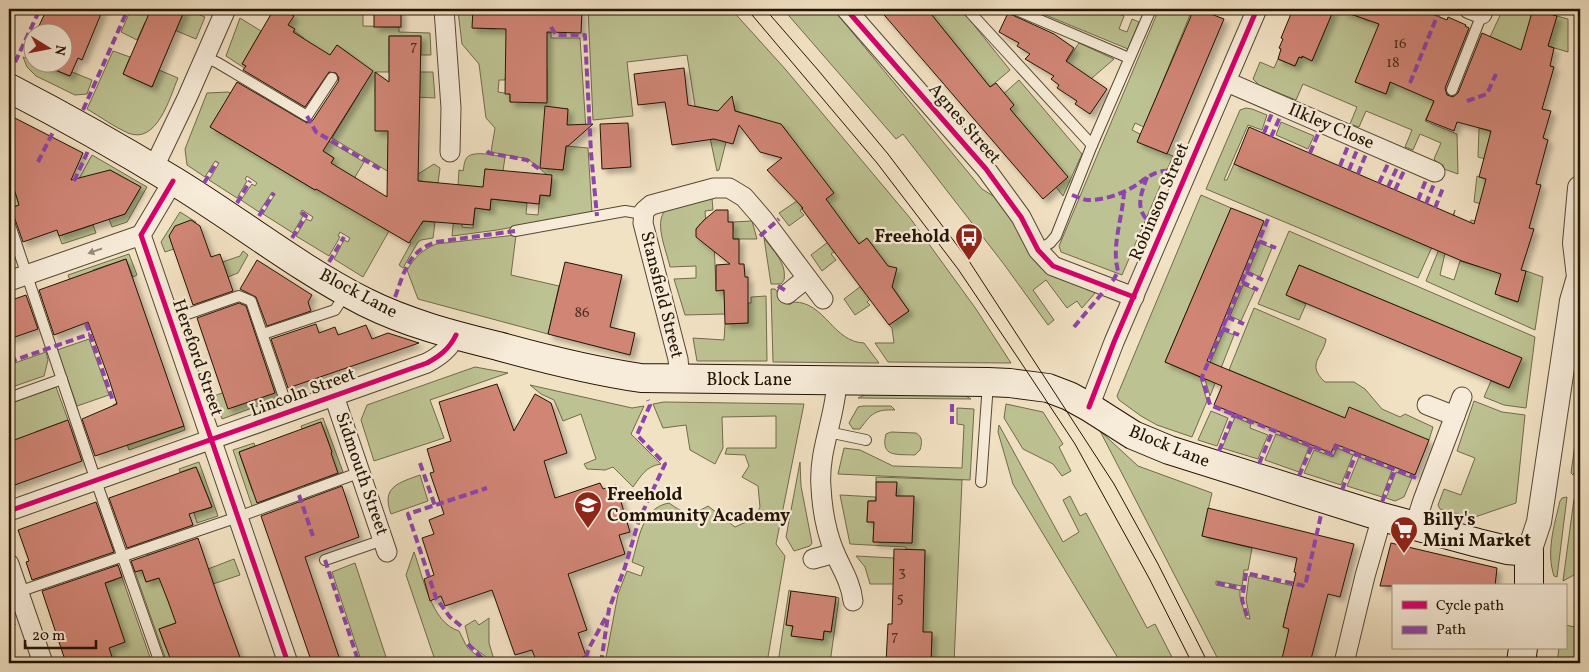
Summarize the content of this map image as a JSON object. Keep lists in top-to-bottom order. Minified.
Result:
{"streets":{"main road":["Block Lane"],"street":["Agnes Street","Ilkley Close","Robinson Street","Stansfield Street","Hereford Street","Lincoln Street","Sidmouth Street"]},"crossings":[["Agnes Street","Robinson Street"],["Ilkley Close","Robinson Street"],["Robinson Street","Block Lane"],["Block Lane","Stansfield Street"],["Block Lane","Lincoln Street"],["Hereford Street","Lincoln Street"],["Lincoln Street","Sidmouth Street"]],"places":{"bus stop":["Freehold"],"school or university":["Freehold Community Academy"],"supermarket":["Billy's Mini Market"]},"house_numbers":["16","7","18","86","3","5","7"],"legend":["Cycle path","Path"],"scale_bar":"20 m","north":"right"}
